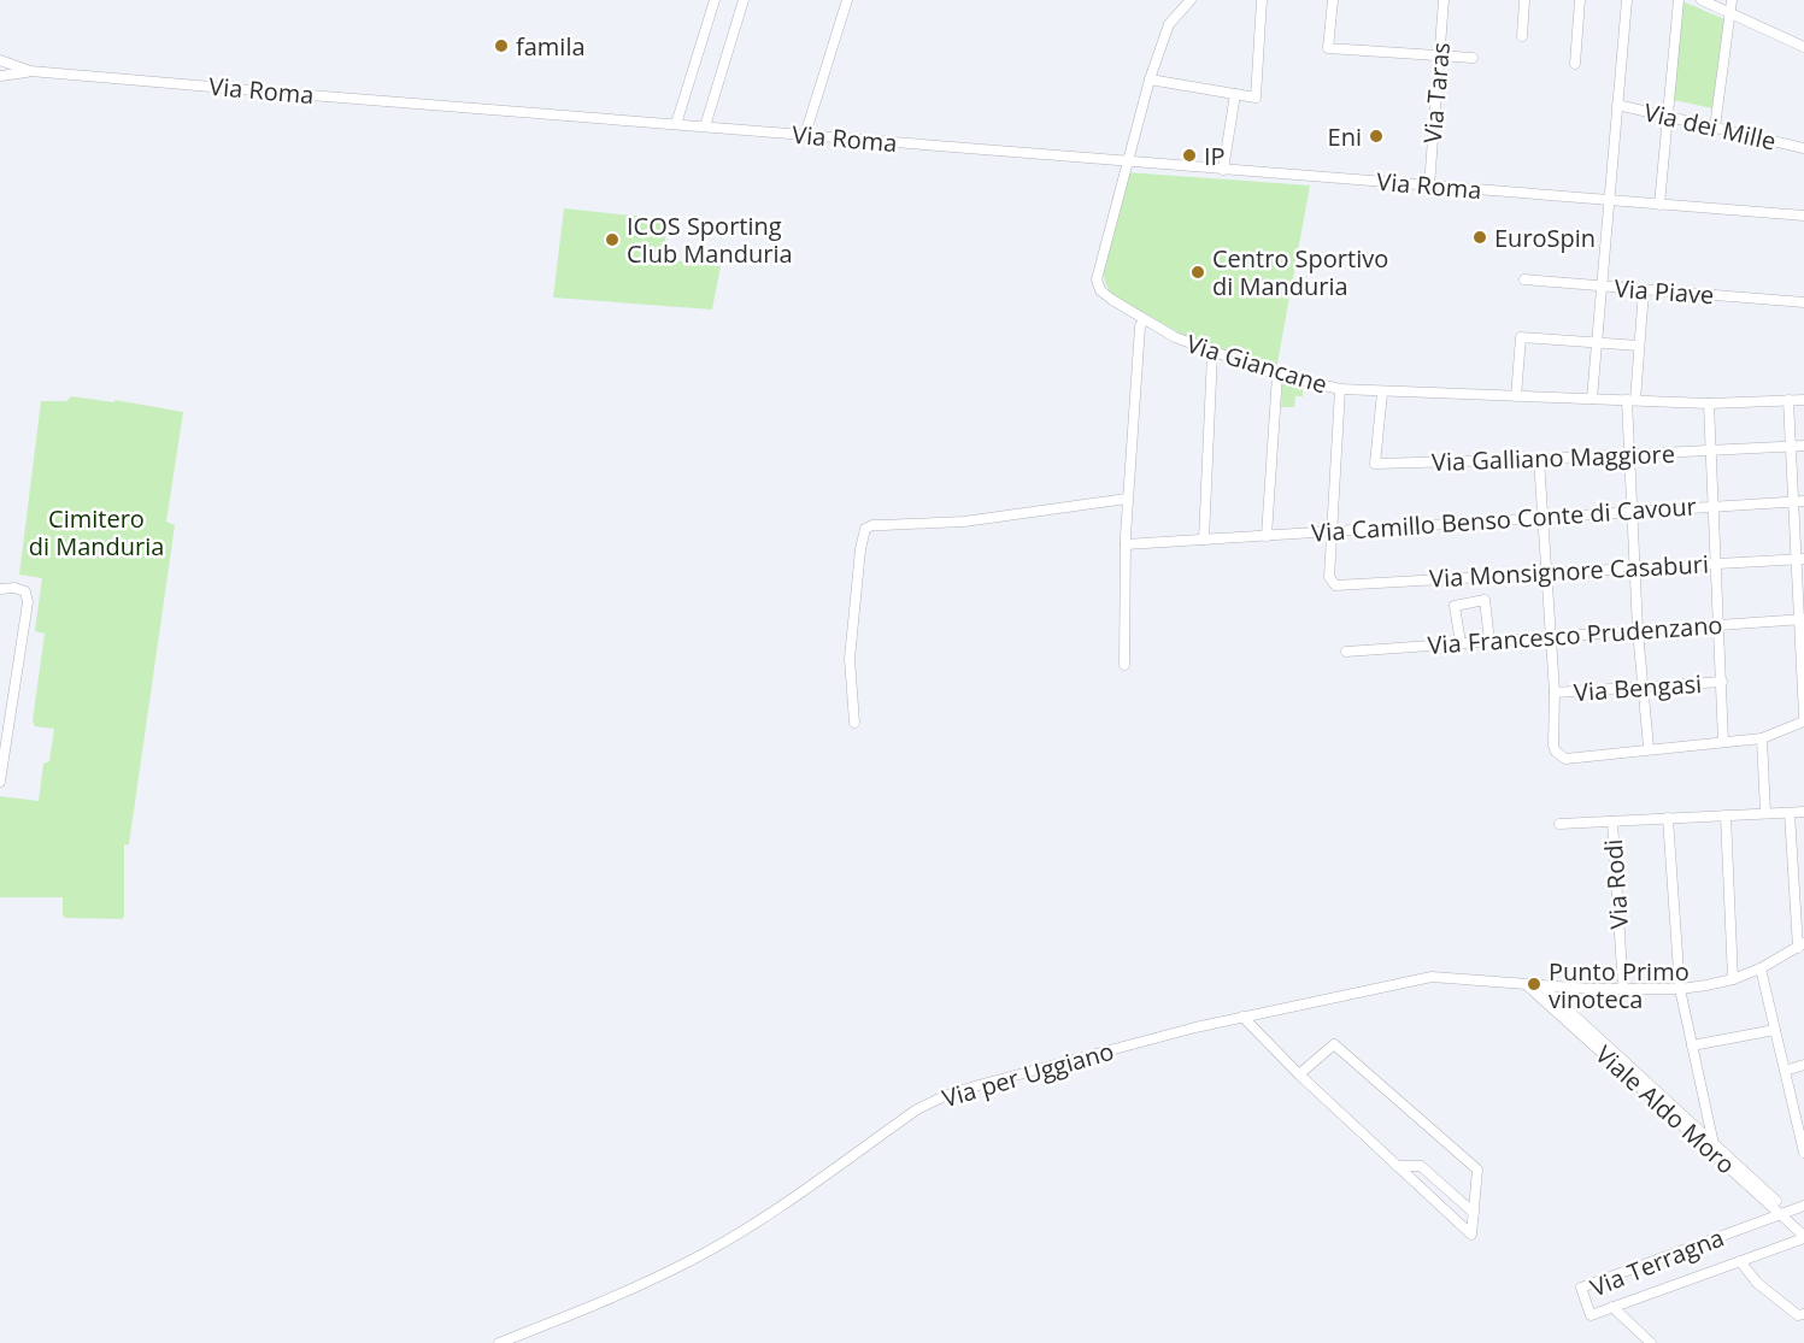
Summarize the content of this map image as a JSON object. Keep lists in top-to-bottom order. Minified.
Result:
{"streets":{"street":["Via Roma","Via Taras","Via dei Mille","Via Piave","Via Giancane","Via Galliano Maggiore","Via Camillo Benso Conte di Cavour","Via Monsignore Casaburi","Via Francesco Prudenzano","Via Bengasi","Via Rodi","Via per Uggiano","Viale Aldo Moro","Via Terragna"]},"crossings":[["Via Roma","Via Taras"],["Via Roma","Via Giancane"],["Via Giancane","Via Galliano Maggiore"],["Via Camillo Benso Conte di Cavour","Via Monsignore Casaburi"],["Via per Uggiano","Viale Aldo Moro"],["Viale Aldo Moro","Via Terragna"]],"parks":["Cimitero di Manduria"],"places":["famila","Eni","IP","EuroSpin","ICOS Sporting Club Manduria","Centro Sportivo di Manduria","Punto Primo vinoteca"]}
